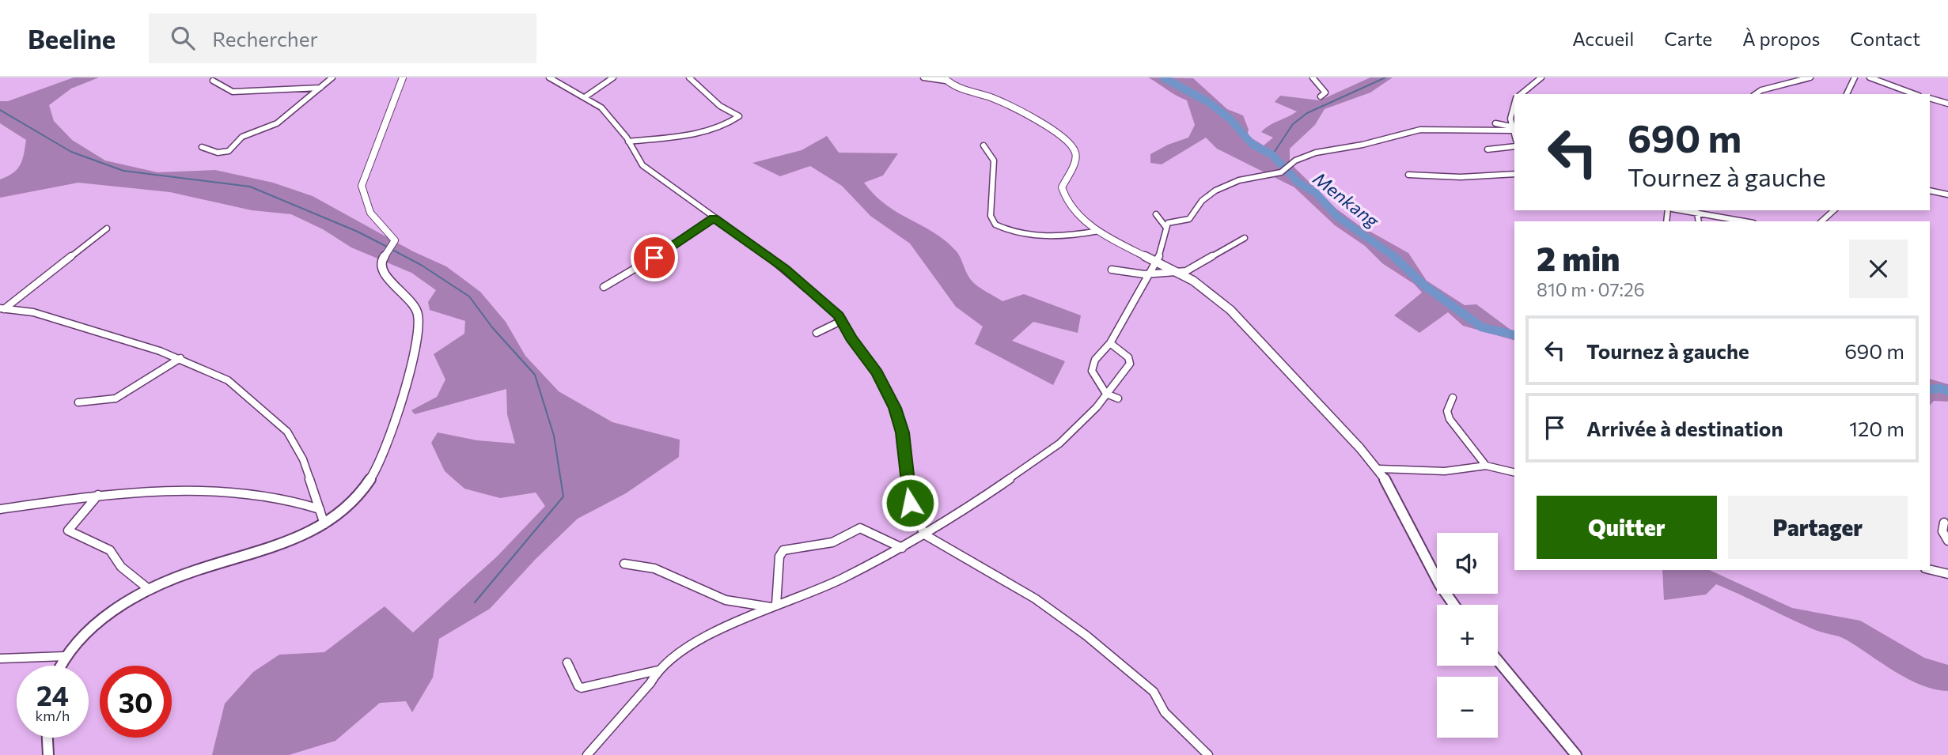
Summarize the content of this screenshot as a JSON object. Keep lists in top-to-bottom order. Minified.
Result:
{"water":["Menkang"],"page":{"header":"Beeline","search":"Rechercher","nav":["Accueil","Carte","À propos","Contact"],"turn":["690 m","Tournez à gauche"],"heading":["2 min","810 m · 07:26"],"list":[{"name":"Tournez à gauche","value":"690 m"},{"name":"Arrivée à destination","value":"120 m"}],"buttons":["Quitter","Partager"],"map_buttons":["+","−"],"speed":"24 km/h","limit":"30"}}
